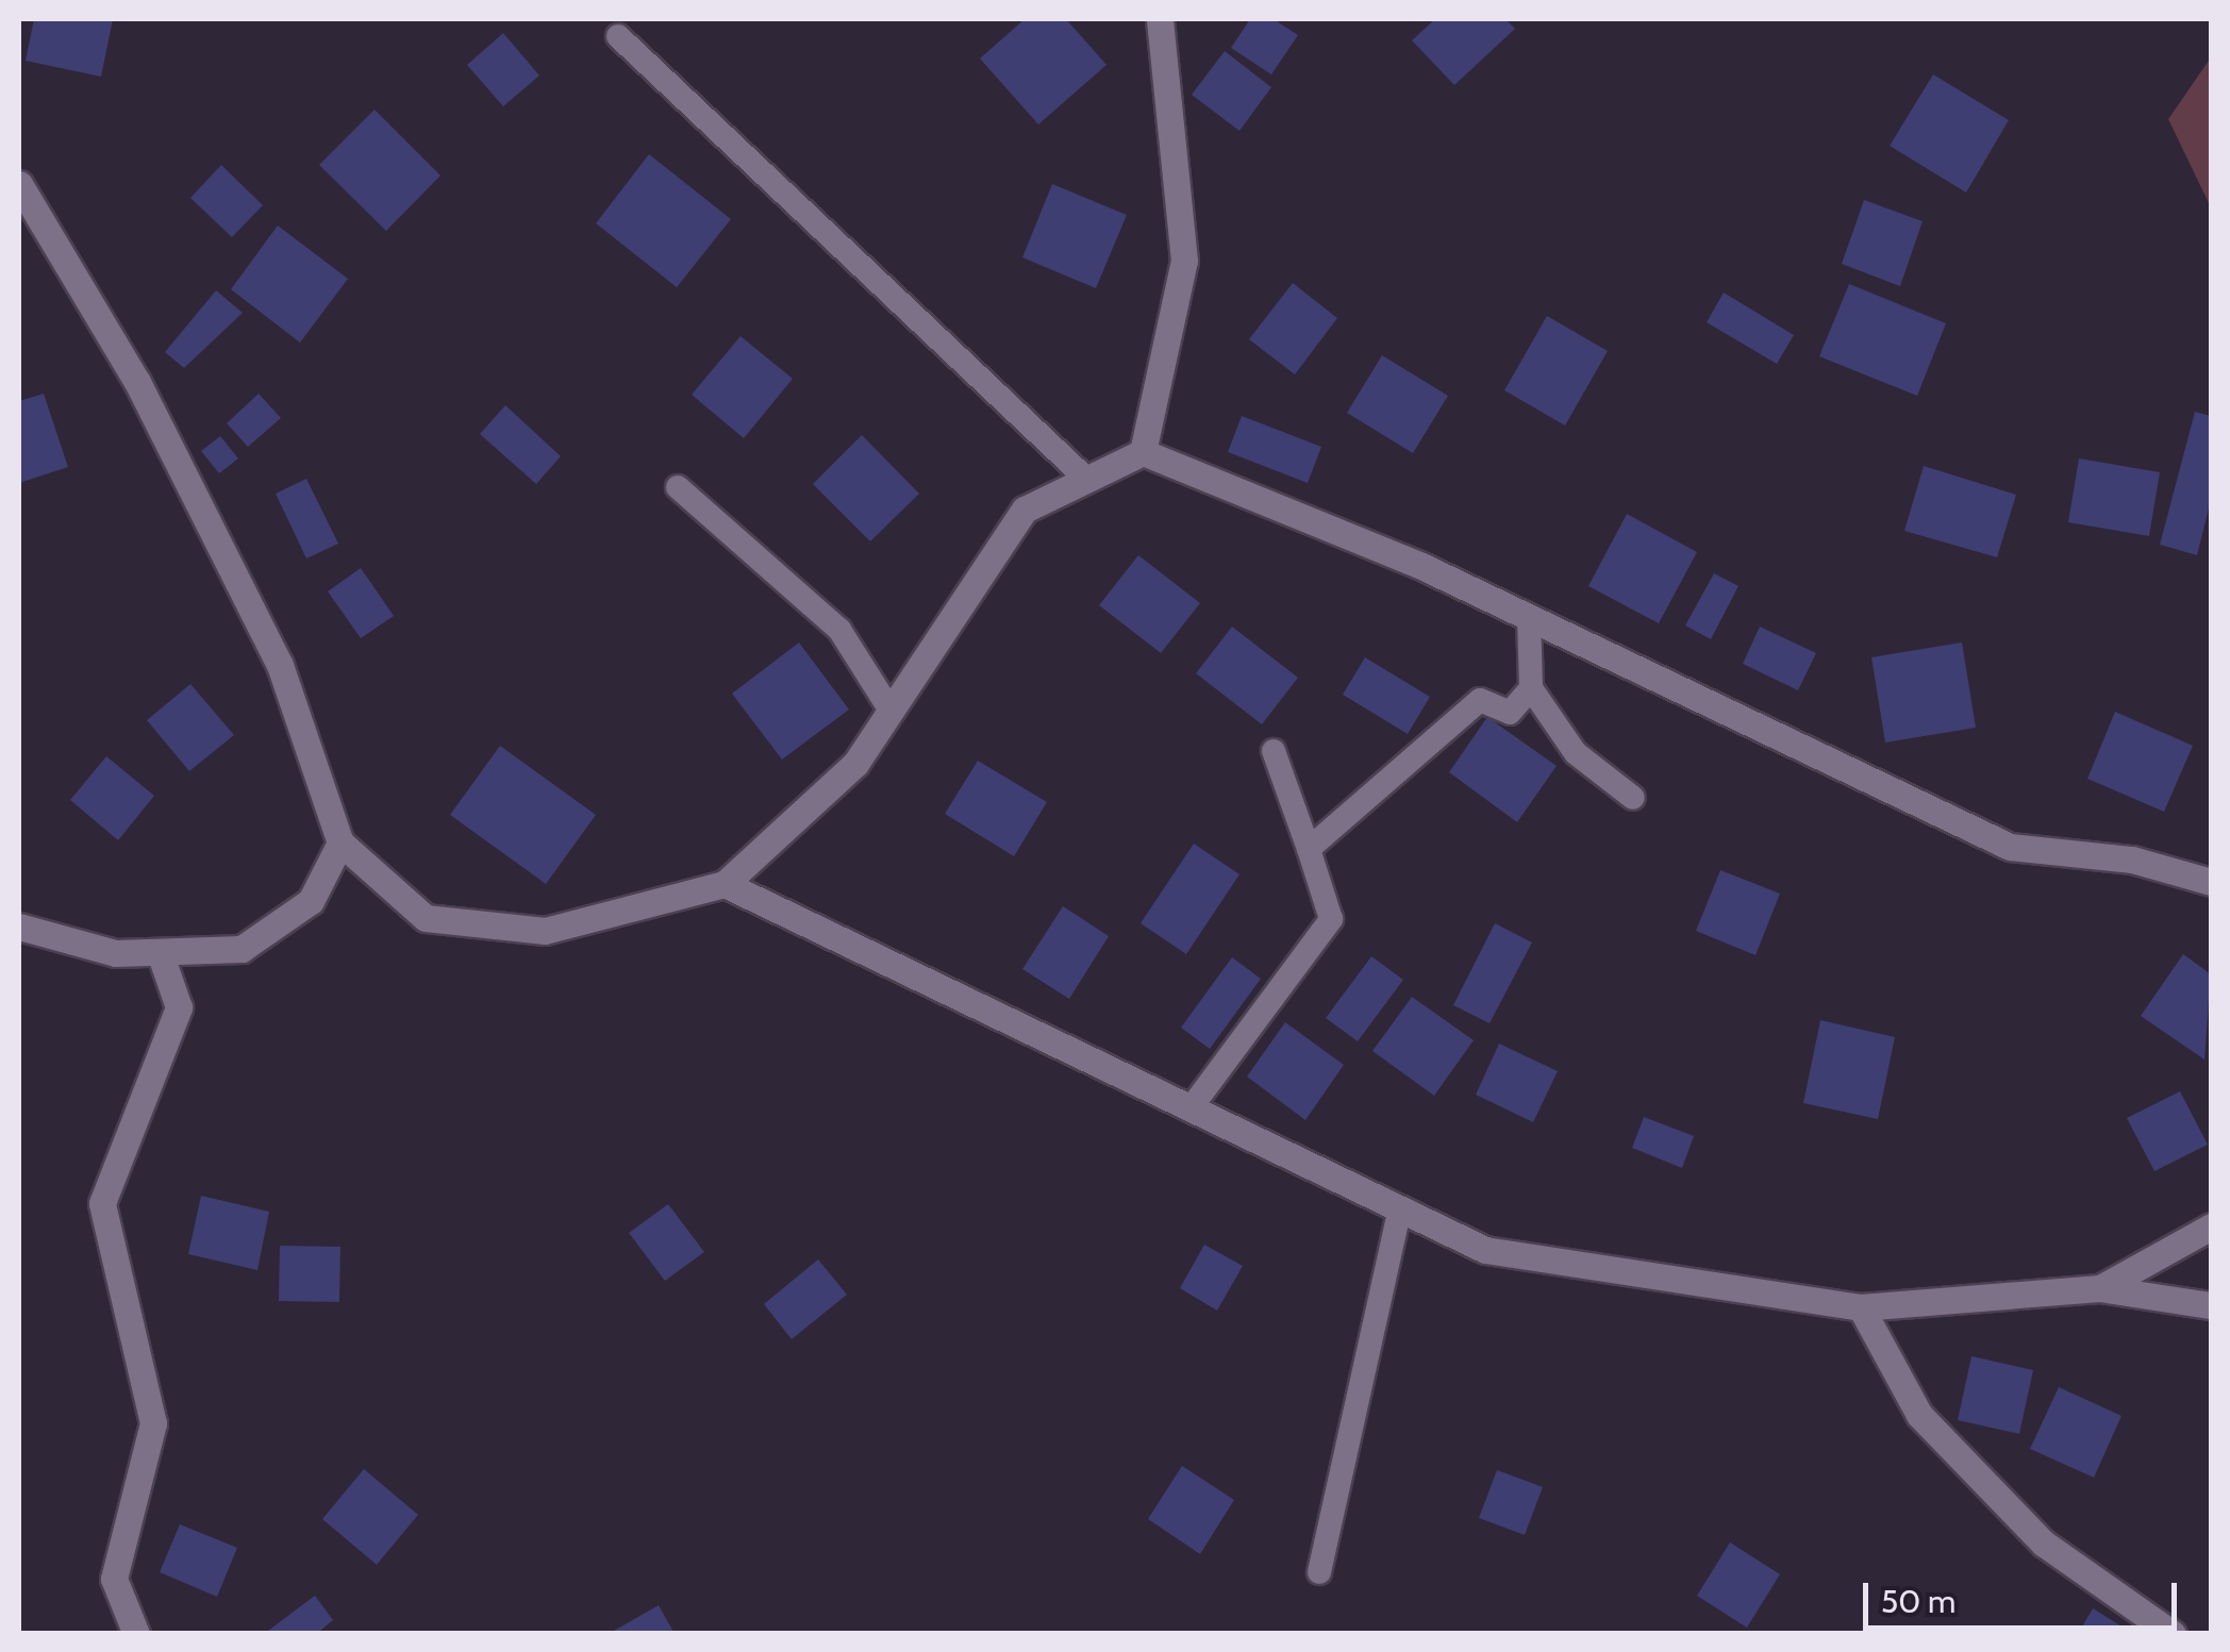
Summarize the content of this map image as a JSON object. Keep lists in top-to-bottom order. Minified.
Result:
{"scale_bar":"50 m"}
